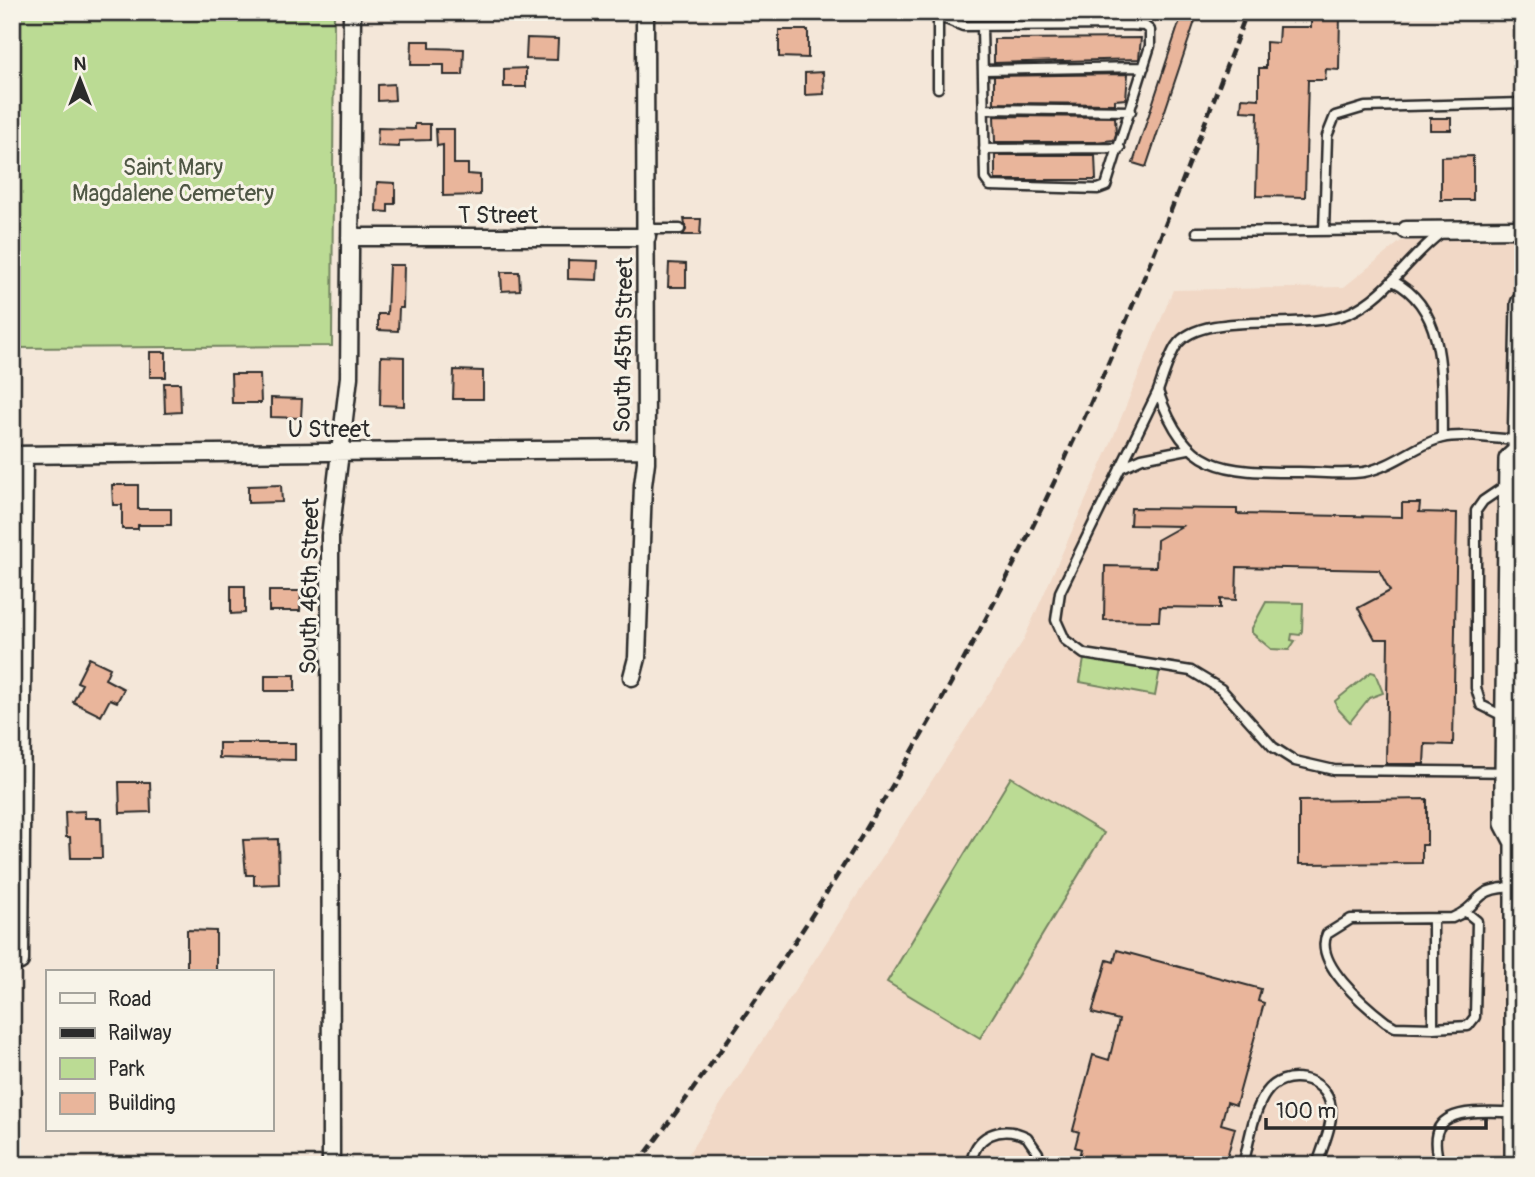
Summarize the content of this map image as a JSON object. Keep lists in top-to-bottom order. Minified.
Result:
{"streets":{"street":["T Street","South 45th Street","U Street","South 46th Street"]},"crossings":[["T Street","South 45th Street"],["T Street","South 46th Street"],["South 45th Street","U Street"],["U Street","South 46th Street"]],"parks":["Saint Mary Magdalene Cemetery"],"legend":["Road","Railway","Park","Building"],"scale_bar":"100 m","north":"top"}
